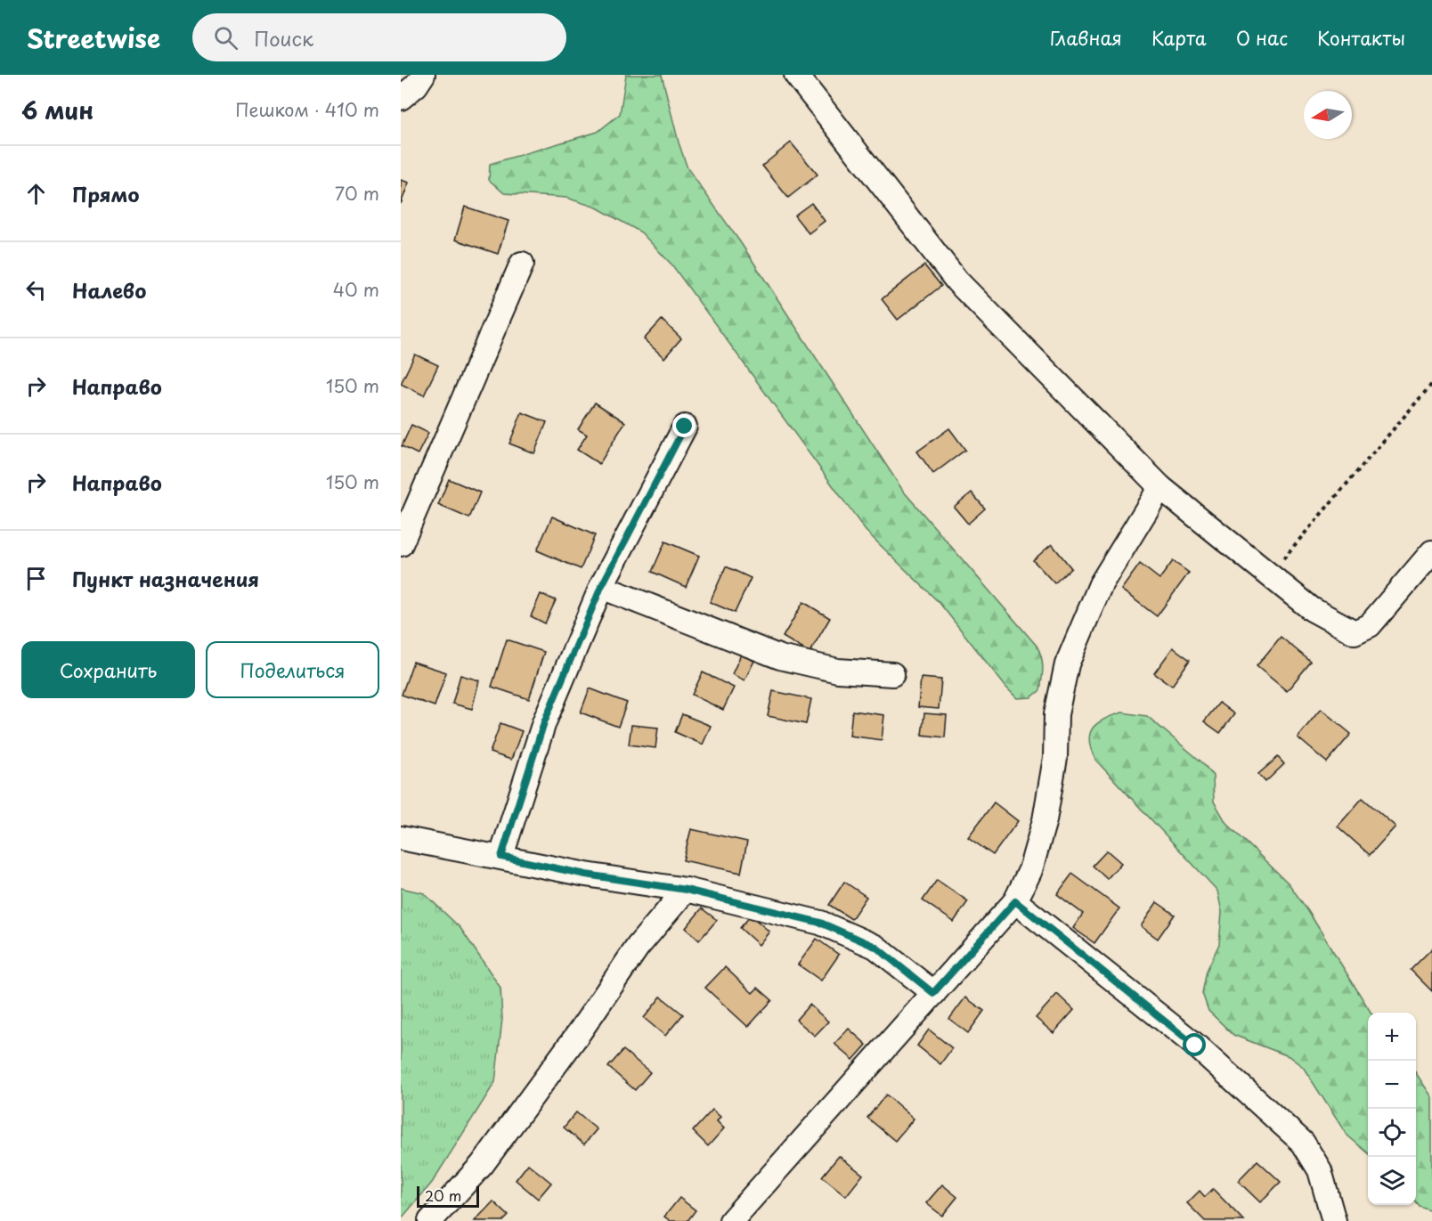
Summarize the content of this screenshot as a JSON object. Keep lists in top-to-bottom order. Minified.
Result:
{"scale_bar":"20 m","north":"left","page":{"header":"Streetwise","search":"Поиск","nav":["Главная","Карта","О нас","Контакты"],"heading":["6 мин","Пешком · 410 m"],"list":[["Прямо","70 m"],["Налево","40 m"],["Направо","150 m"],["Направо","150 m"],"Пункт назначения"],"buttons":["Сохранить","Поделиться"],"map_buttons":["+","−"],"scale":"20 m"}}
